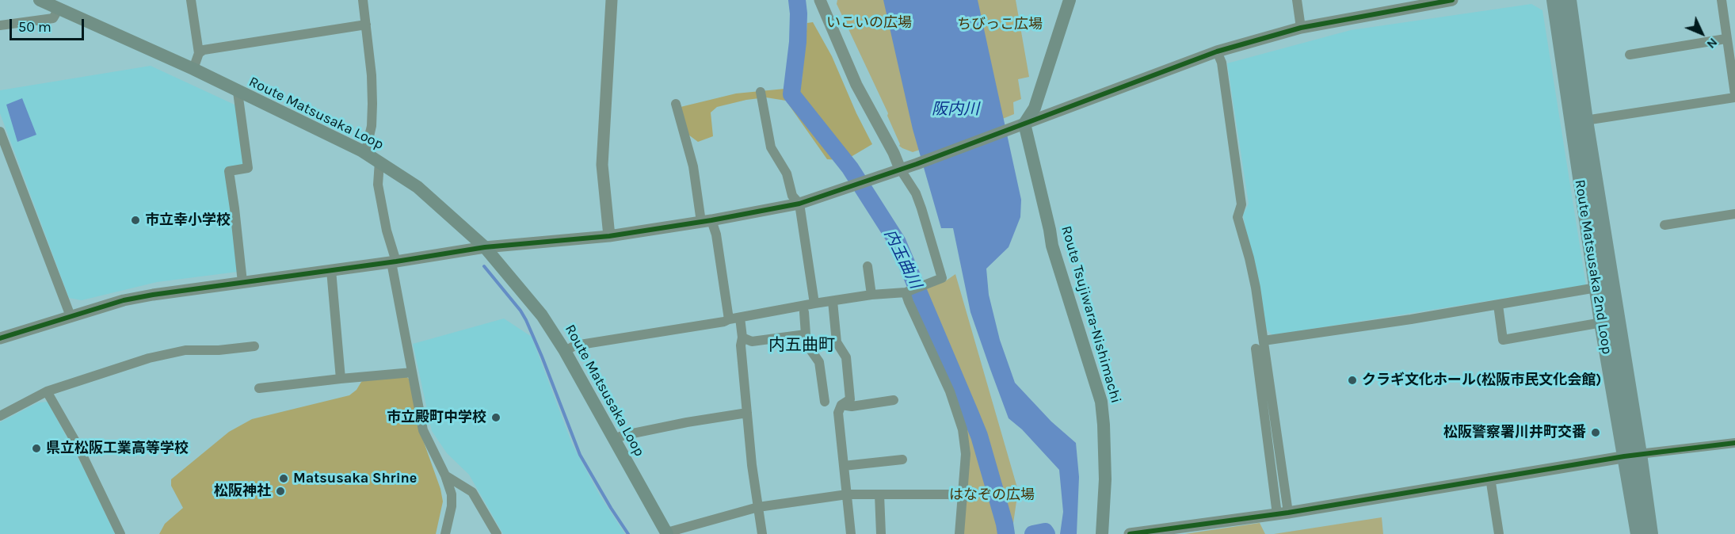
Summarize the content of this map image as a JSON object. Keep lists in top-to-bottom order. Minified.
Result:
{"streets":{"main road":["Route Matsusaka Loop","Route Matsusaka 2nd Loop","Route Tsujiwara-Nishimachi"]},"districts":["内五曲町"],"water":["阪内川","内玉曲川"],"parks":["いこいの広場","ちびっこ広場","はなぞの広場"],"places":["市立幸小学校","クラギ文化ホール(松阪市民文化会館)","市立殿町中学校","松阪警察署川井町交番","県立松阪工業高等学校","Matsusaka Shrine","松阪神社"],"scale_bar":"50 m","north":"bottom right"}
